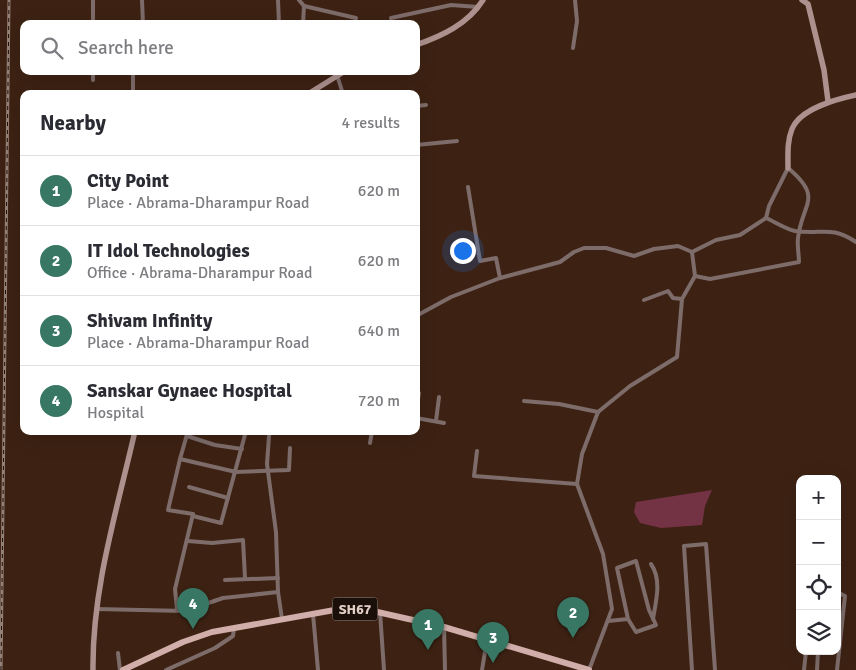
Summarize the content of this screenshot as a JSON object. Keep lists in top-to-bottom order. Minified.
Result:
{"streets":{"main road":["SH67"]},"page":{"search":"Search here","heading":["Nearby","4 results"],"list":[{"mark":"1","name":"City Point","note":"Place · Abrama-Dharampur Road","value":"620 m"},{"mark":"2","name":"IT Idol Technologies","note":"Office · Abrama-Dharampur Road","value":"620 m"},{"mark":"3","name":"Shivam Infinity","note":"Place · Abrama-Dharampur Road","value":"640 m"},{"mark":"4","name":"Sanskar Gynaec Hospital","note":"Hospital","value":"720 m"}],"map_buttons":["+","−"],"pins":["4","2","1","3"]}}
